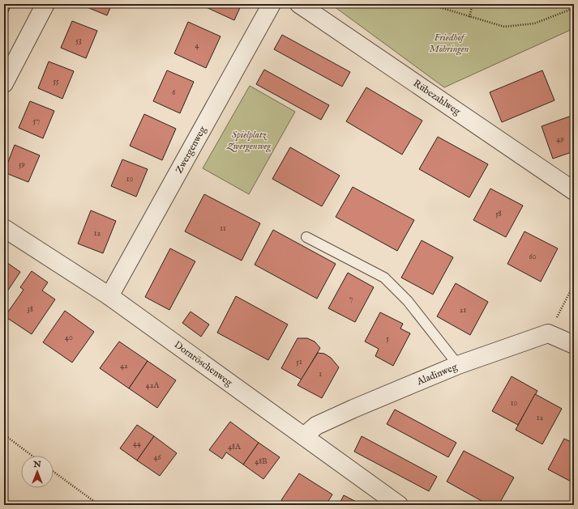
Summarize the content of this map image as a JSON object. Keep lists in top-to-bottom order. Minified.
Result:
{"streets":{"street":["Rübezahlweg","Zwergenweg","Dornröschenweg","Aladinweg"]},"crossings":[["Zwergenweg","Dornröschenweg"],["Dornröschenweg","Aladinweg"]],"parks":["Friedhof Möhringen","Spielplatz Zwergenweg"],"house_numbers":["53","4","55","6","57","49","59","10","58","11","12","60","7","38","21","40","5","51","42","1","42A","10","12","44","48A","46","48B"],"north":"top"}
